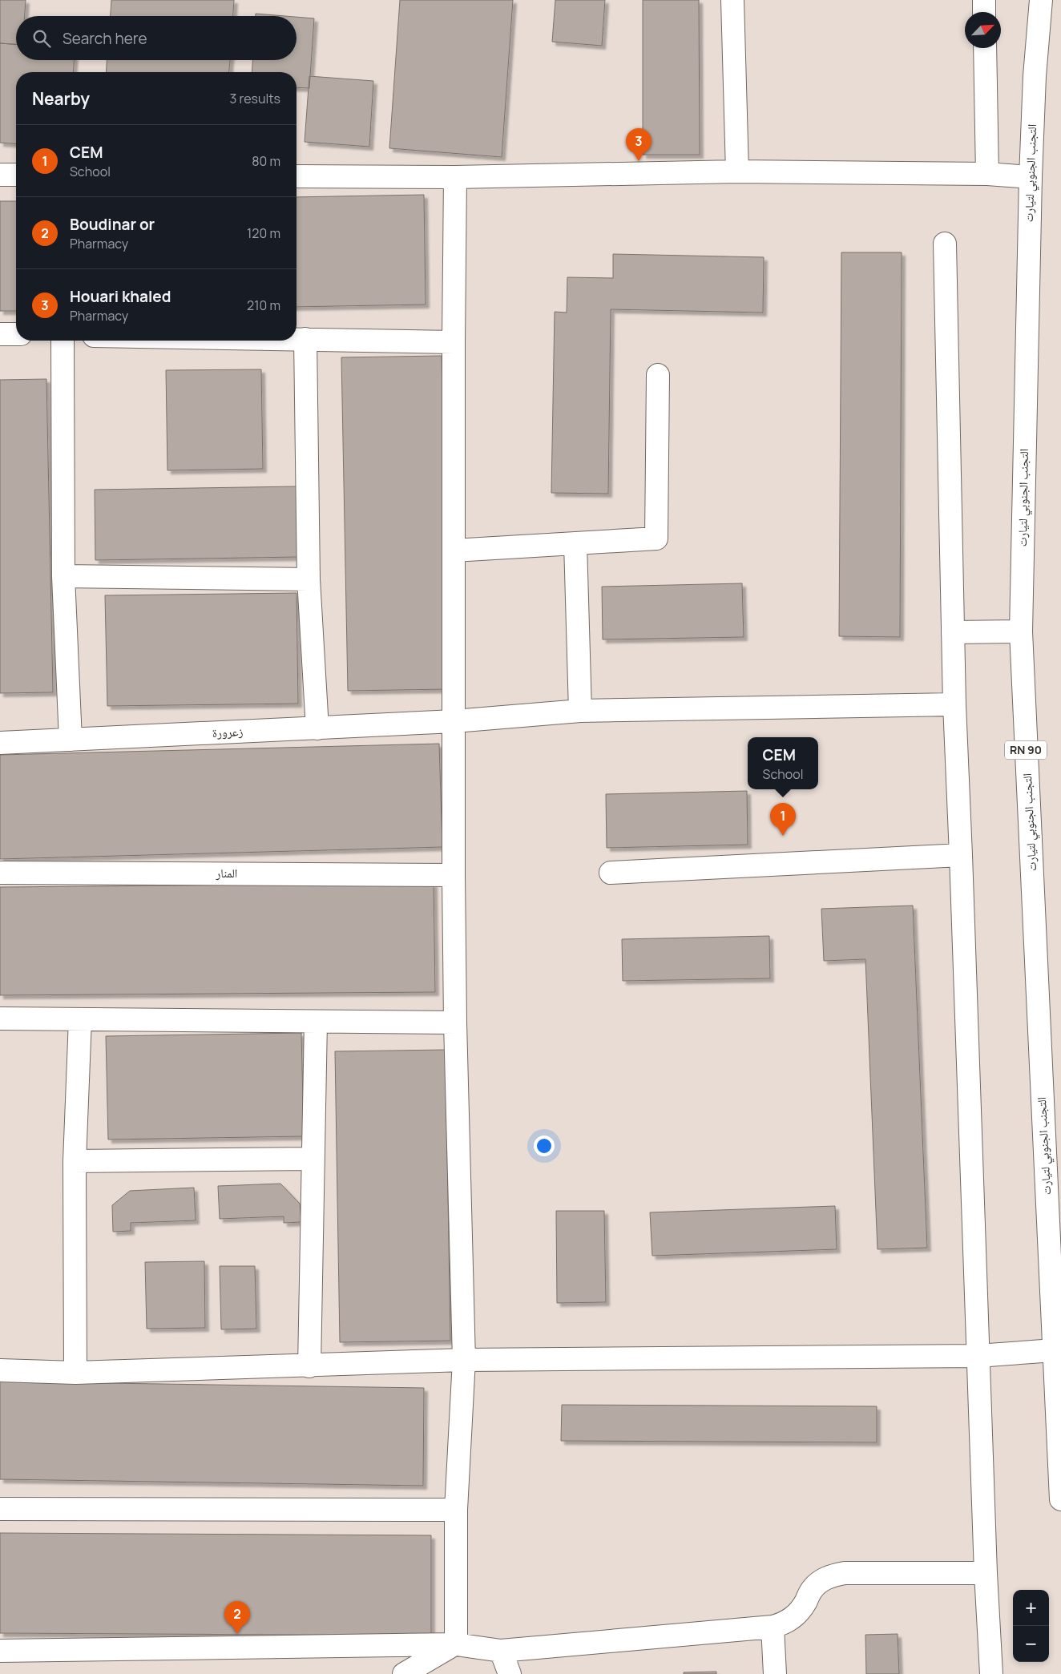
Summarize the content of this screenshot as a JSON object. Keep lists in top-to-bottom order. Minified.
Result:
{"streets":{"main road":["التجنب الجنوبي لتيارت","زعرورة","RN 90","المنار"]},"north":"top right","page":{"search":"Search here","heading":["Nearby","3 results"],"list":[{"mark":"1","name":"CEM","note":"School","value":"80 m"},{"mark":"2","name":"Boudinar or","note":"Pharmacy","value":"120 m"},{"mark":"3","name":"Houari khaled","note":"Pharmacy","value":"210 m"}],"pins":["3","1","2"],"popup":["CEM","School"],"map_buttons":["+","−"]}}
